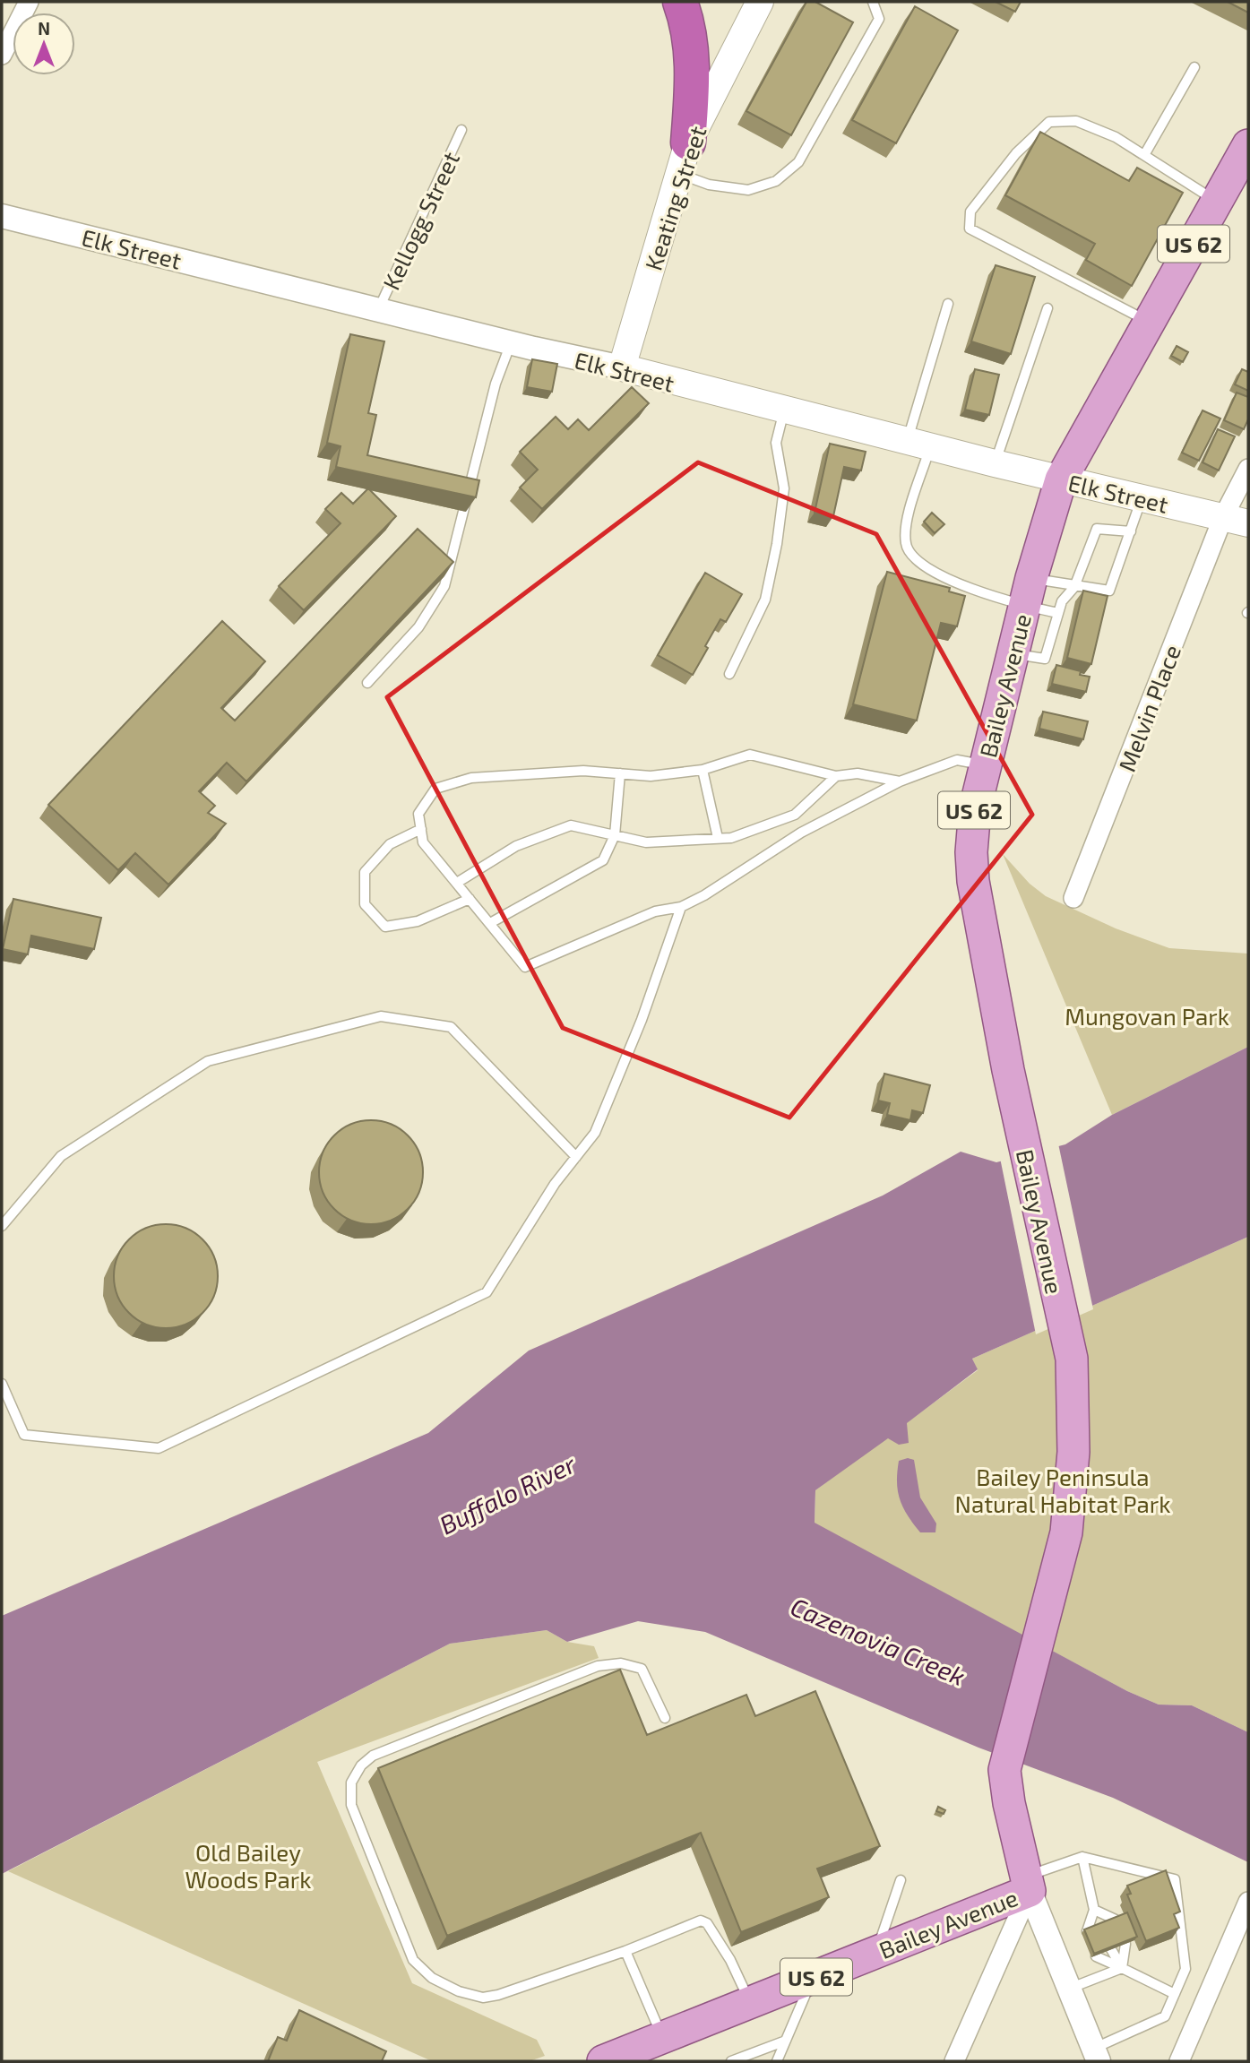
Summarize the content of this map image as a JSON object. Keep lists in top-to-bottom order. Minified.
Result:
{"streets":{"main road":["Keating Street","US 62","Elk Street","Bailey Avenue"],"street":["Melvin Place"],"lane":["Kellogg Street"]},"crossings":[["Keating Street","Elk Street"],["Kellogg Street","Elk Street"],["Elk Street","Bailey Avenue"],["Elk Street","Melvin Place"]],"water":["Buffalo River","Cazenovia Creek"],"parks":["Mungovan Park","Bailey Peninsula Natural Habitat Park","Old Bailey Woods Park"],"north":"top"}
